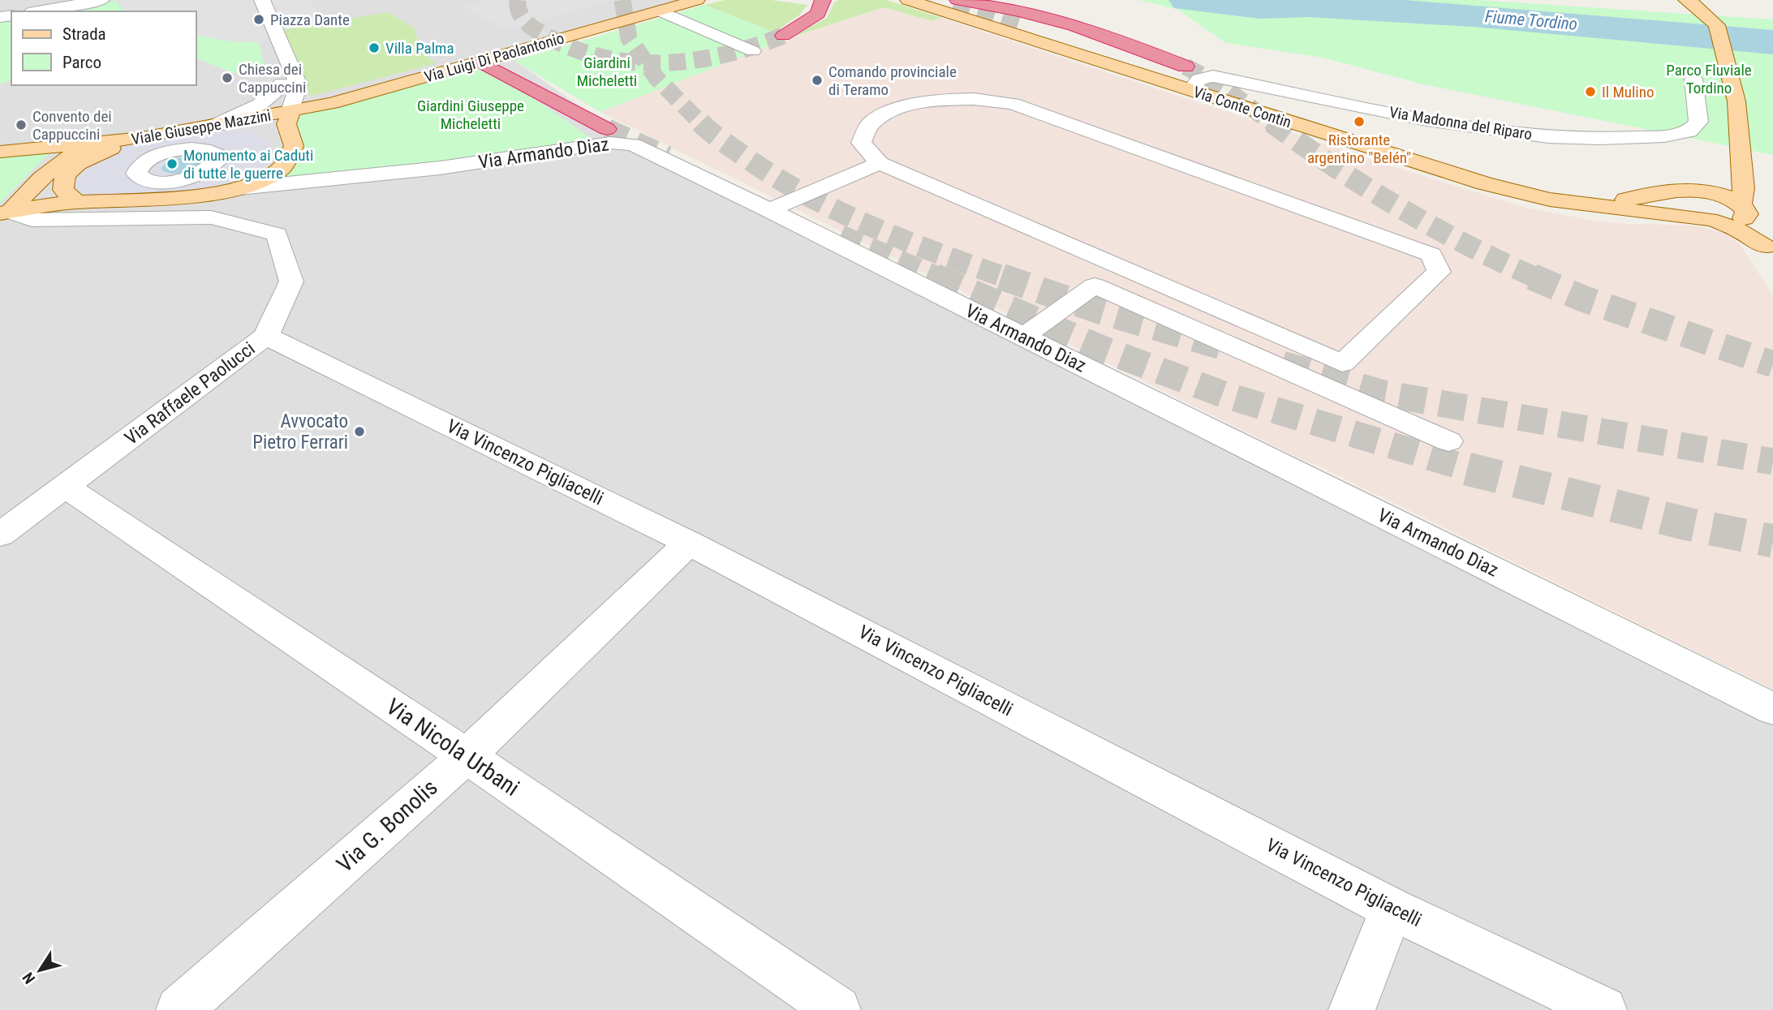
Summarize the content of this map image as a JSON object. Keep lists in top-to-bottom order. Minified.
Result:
{"streets":{"main road":["Via Luigi Di Paolantonio","Via Conte Contin","Viale Giuseppe Mazzini"],"street":["Via Madonna del Riparo","Via Armando Diaz","Via Raffaele Paolucci","Via Vincenzo Pigliacelli","Via Nicola Urbani","Via G. Bonolis"]},"crossings":[["Via Luigi Di Paolantonio","Viale Giuseppe Mazzini"],["Via Conte Contin","Via Madonna del Riparo"],["Viale Giuseppe Mazzini","Via Armando Diaz"],["Viale Giuseppe Mazzini","Via Raffaele Paolucci"],["Via Raffaele Paolucci","Via Vincenzo Pigliacelli"],["Via Raffaele Paolucci","Via Nicola Urbani"],["Via Vincenzo Pigliacelli","Via G. Bonolis"],["Via Nicola Urbani","Via G. Bonolis"]],"water":["Fiume Tordino"],"parks":["Giardini Micheletti","Parco Fluviale Tordino","Giardini Giuseppe Micheletti"],"places":["Piazza Dante","Villa Palma","Chiesa dei Cappuccini","Comando provinciale di Teramo","Il Mulino","Ristorante argentino \"Belén\"","Convento dei Cappuccini","Monumento ai Caduti di tutte le guerre","Avvocato Pietro Ferrari"],"legend":["Strada","Parco"],"north":"bottom left"}
